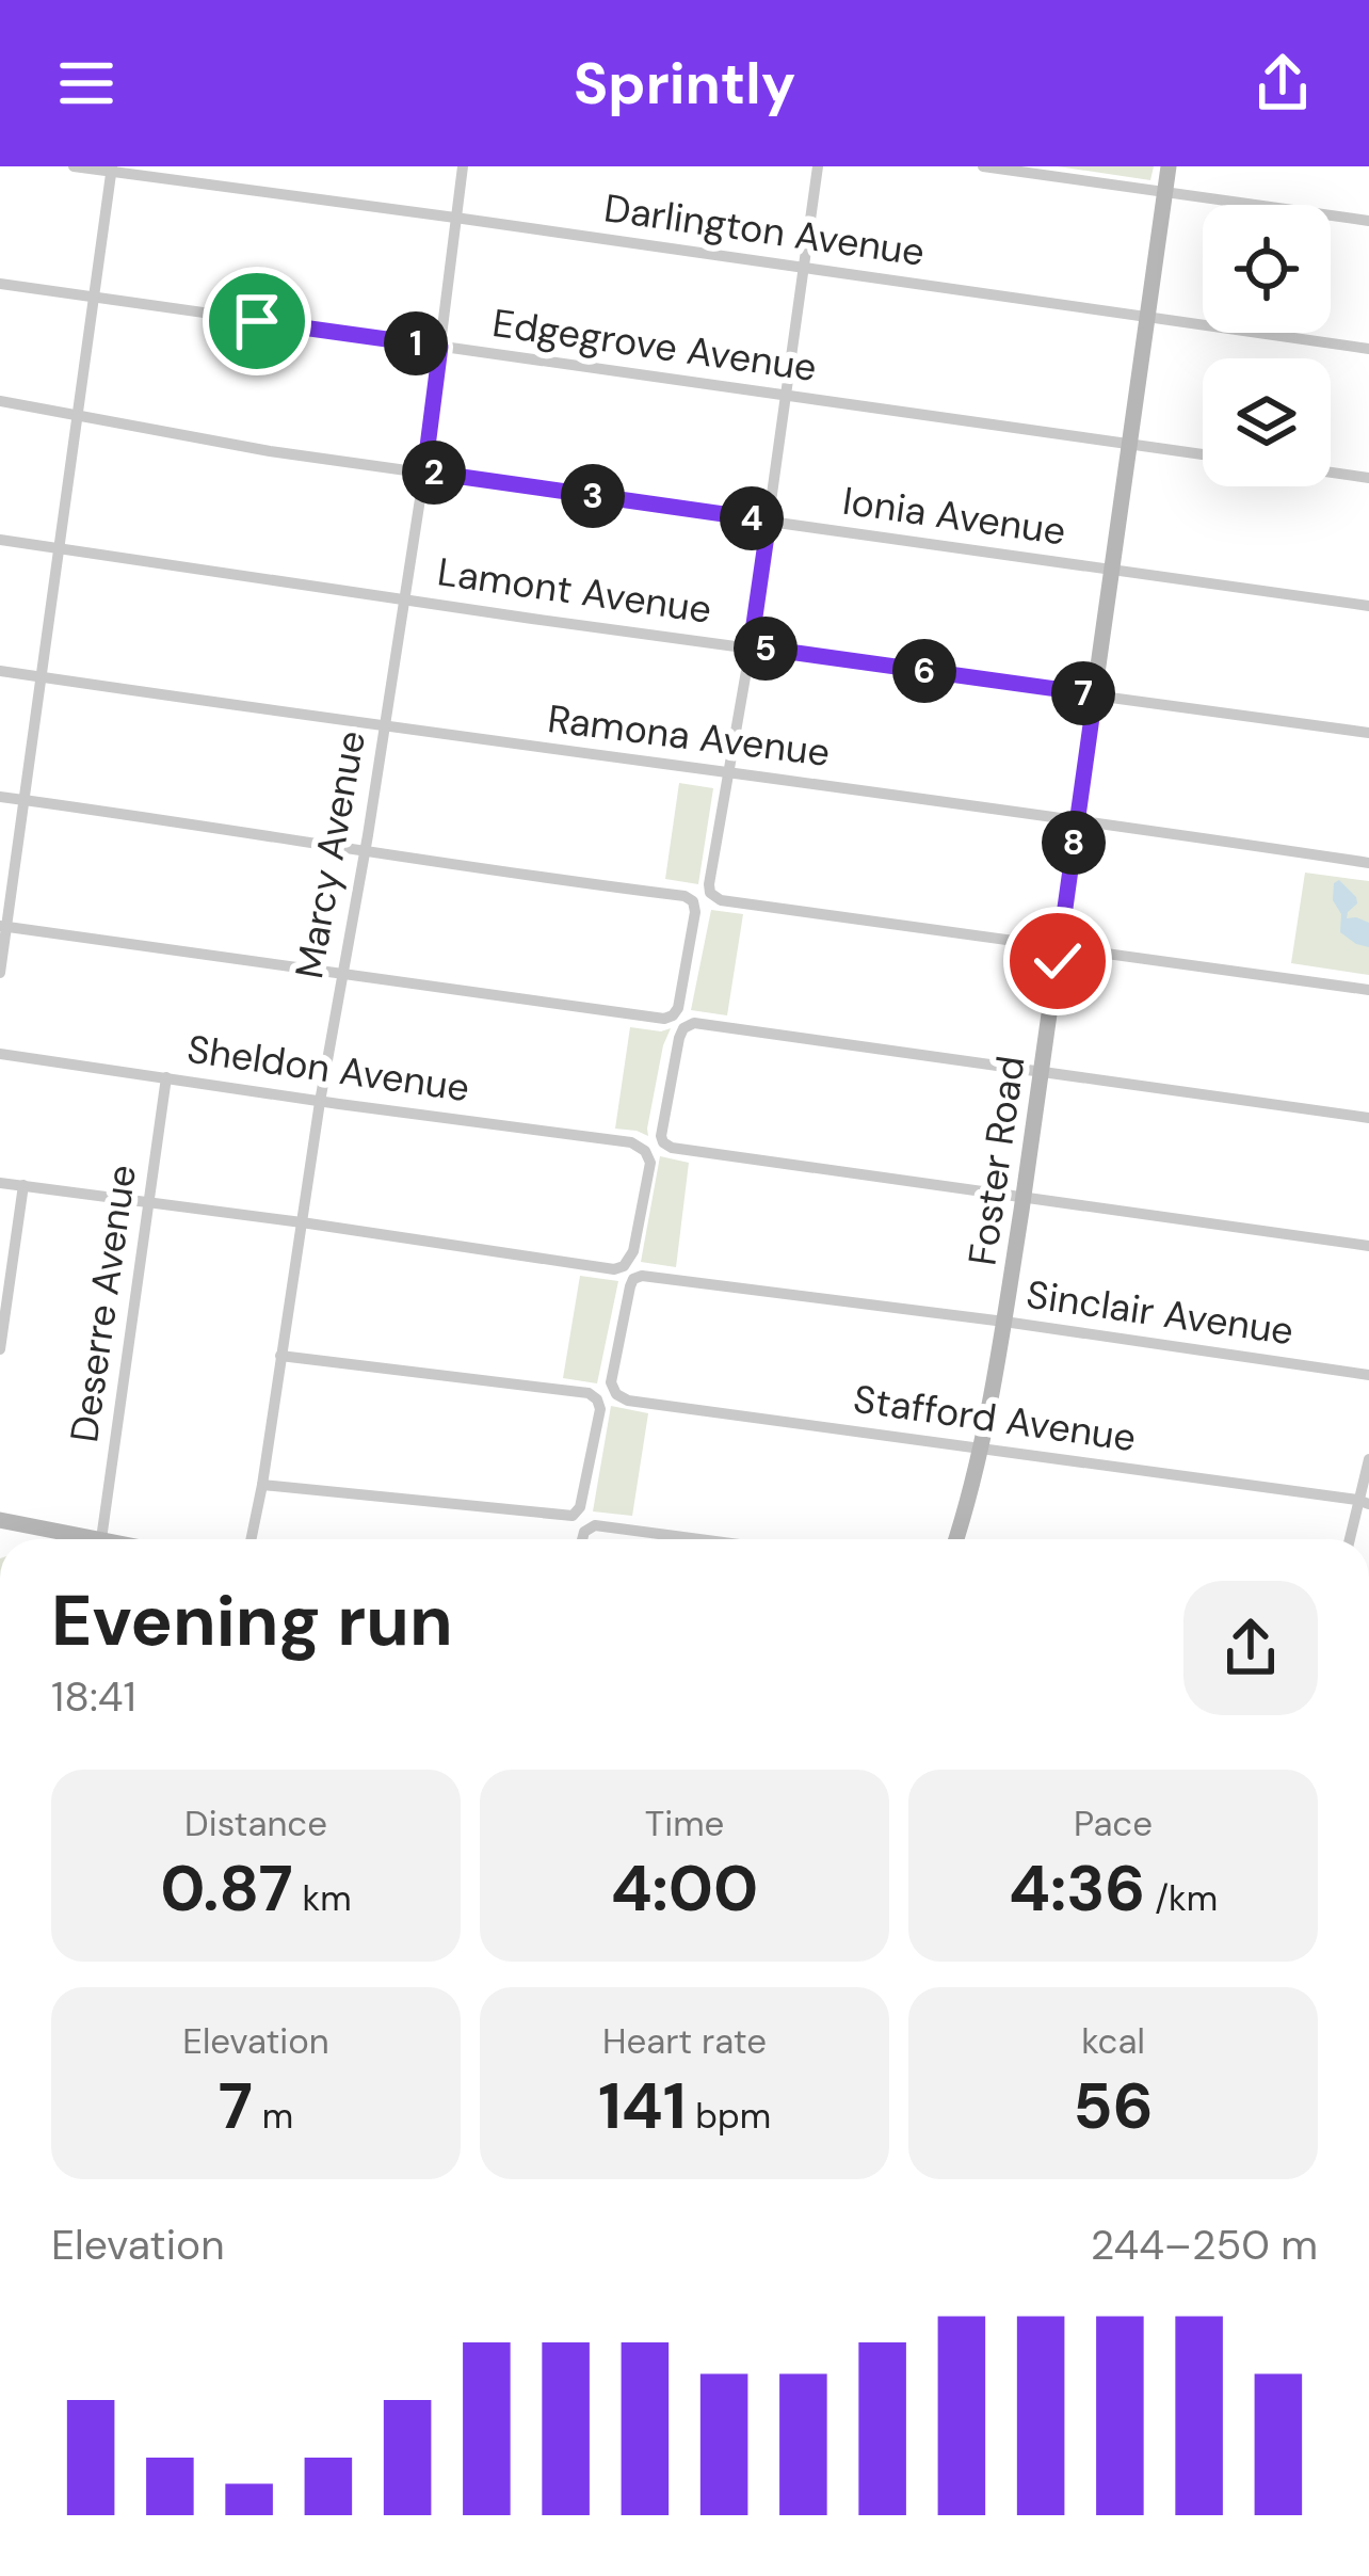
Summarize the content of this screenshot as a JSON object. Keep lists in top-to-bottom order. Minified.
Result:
{"streets":{"street":["Darlington Avenue","Edgegrove Avenue","Ionia Avenue","Lamont Avenue","Ramona Avenue","Marcy Avenue","Sheldon Avenue","Foster Road","Deserre Avenue","Sinclair Avenue","Stafford Avenue"]},"crossings":[["Darlington Avenue","Marcy Avenue"],["Darlington Avenue","Foster Road"],["Edgegrove Avenue","Marcy Avenue"],["Edgegrove Avenue","Foster Road"],["Ionia Avenue","Marcy Avenue"],["Ionia Avenue","Foster Road"],["Lamont Avenue","Marcy Avenue"],["Lamont Avenue","Foster Road"],["Ramona Avenue","Marcy Avenue"],["Ramona Avenue","Foster Road"],["Marcy Avenue","Sheldon Avenue"],["Sheldon Avenue","Deserre Avenue"],["Foster Road","Sinclair Avenue"],["Foster Road","Stafford Avenue"],["Sinclair Avenue","Stafford Avenue"]],"page":{"header":"Sprintly","pins":["1","2","3","4","5","6","7","8"],"heading":["Evening run","18:41"],"stats":[["Distance","0.87 km"],["Time","4:00"],["Pace","4:36 /km"],["Elevation","7 m"],["Heart rate","141 bpm"],["kcal","56"]],"chart":["Elevation","244–250 m"]}}
